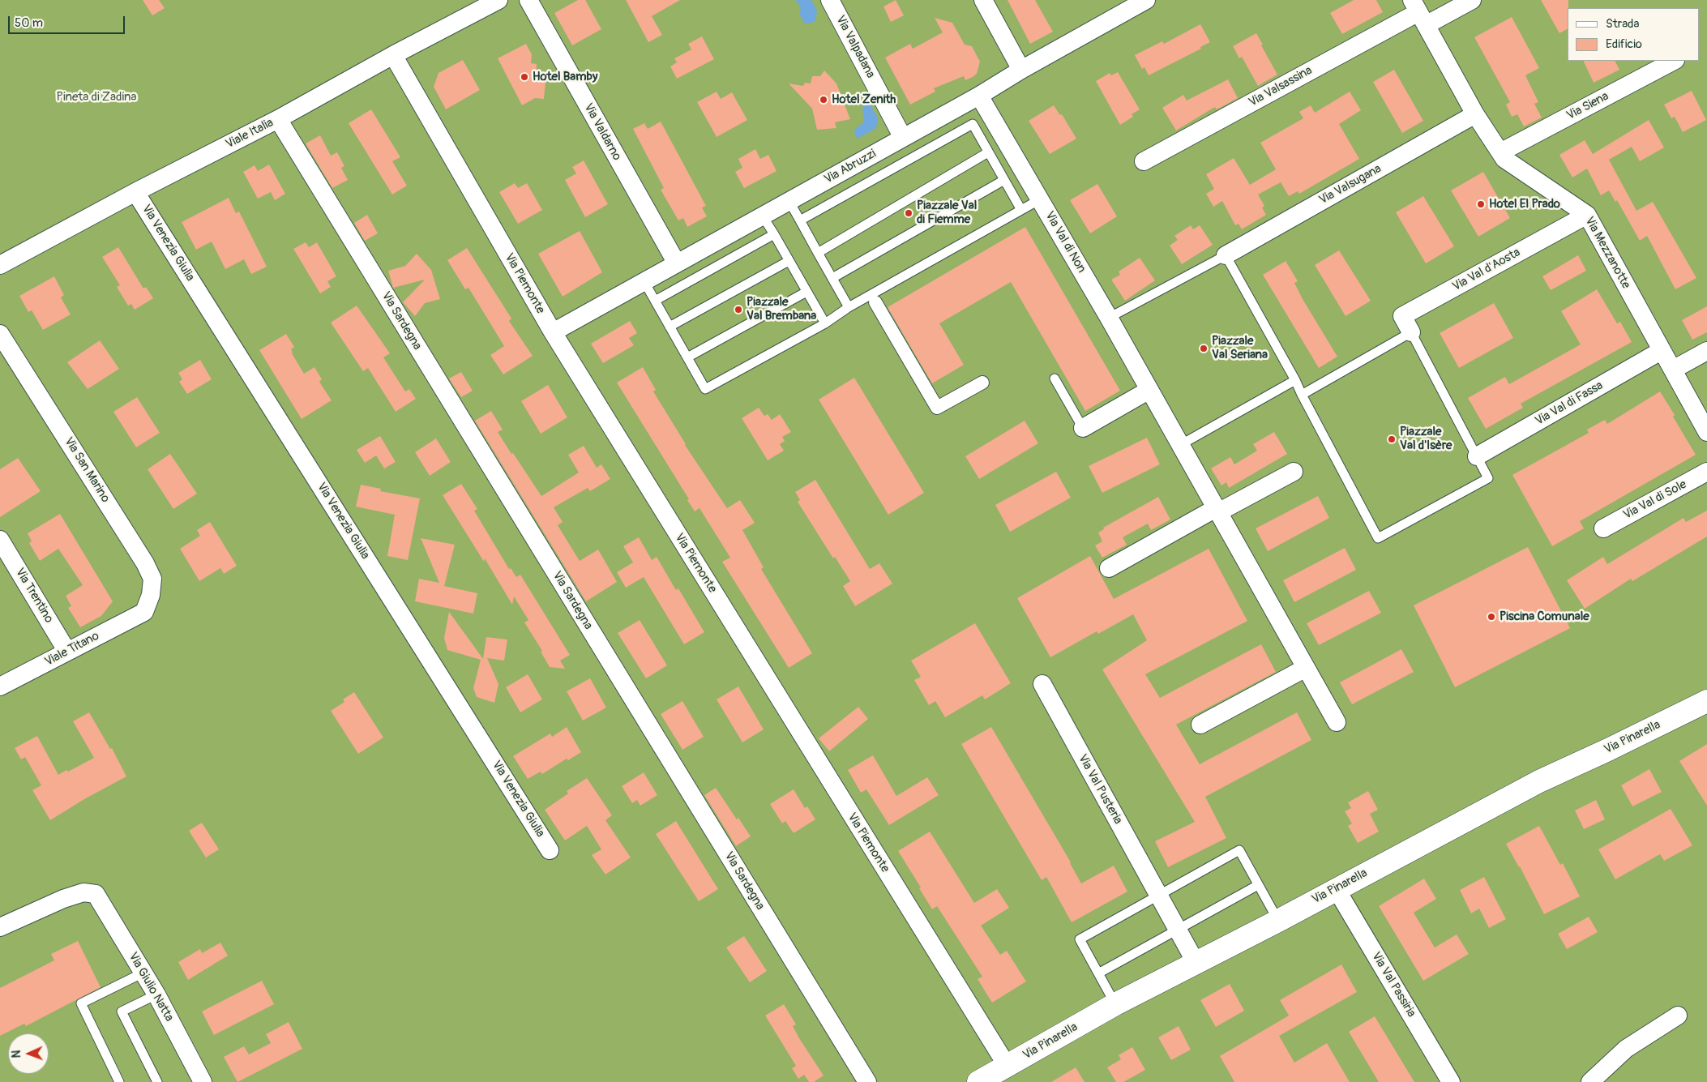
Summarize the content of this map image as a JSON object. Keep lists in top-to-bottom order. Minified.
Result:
{"streets":{"street":["Via Valpadana","Via Valsassina","Via Siena","Via Valdarno","Viale Italia","Via Abruzzi","Via Valsugana","Via Val di Non","Via Venezia Giulia","Via Mezzanotte","Via Val d'Aosta","Via Piemonte","Via Sardegna","Via Val di Fassa","Via San Marino","Via Val di Sole","Via Trentino","Viale Titano","Via Pinarella","Via Val Pusteria","Via Val Passiria","Via Giulio Natta"]},"crossings":[["Via Valpadana","Via Abruzzi"],["Via Valsassina","Via Mezzanotte"],["Via Siena","Via Mezzanotte"],["Via Valdarno","Via Abruzzi"],["Viale Italia","Via Venezia Giulia"],["Viale Italia","Via Piemonte"],["Viale Italia","Via Sardegna"],["Via Abruzzi","Via Val di Non"],["Via Abruzzi","Via Piemonte"],["Via Valsugana","Via Mezzanotte"],["Via Mezzanotte","Via Val d'Aosta"],["Via Mezzanotte","Via Val di Fassa"],["Via Piemonte","Via Pinarella"],["Via San Marino","Viale Titano"],["Via Trentino","Viale Titano"],["Via Pinarella","Via Val Pusteria"],["Via Pinarella","Via Val Passiria"]],"parks":["Pineta di Zadina"],"places":["Hotel Bamby","Hotel Zenith","Hotel El Prado","Piazzale Val di Fiemme","Piazzale Val Brembana","Piazzale Val Seriana","Piazzale Val d'Isère","Piscina Comunale"],"legend":["Strada","Edificio"],"scale_bar":"50 m","north":"left"}
